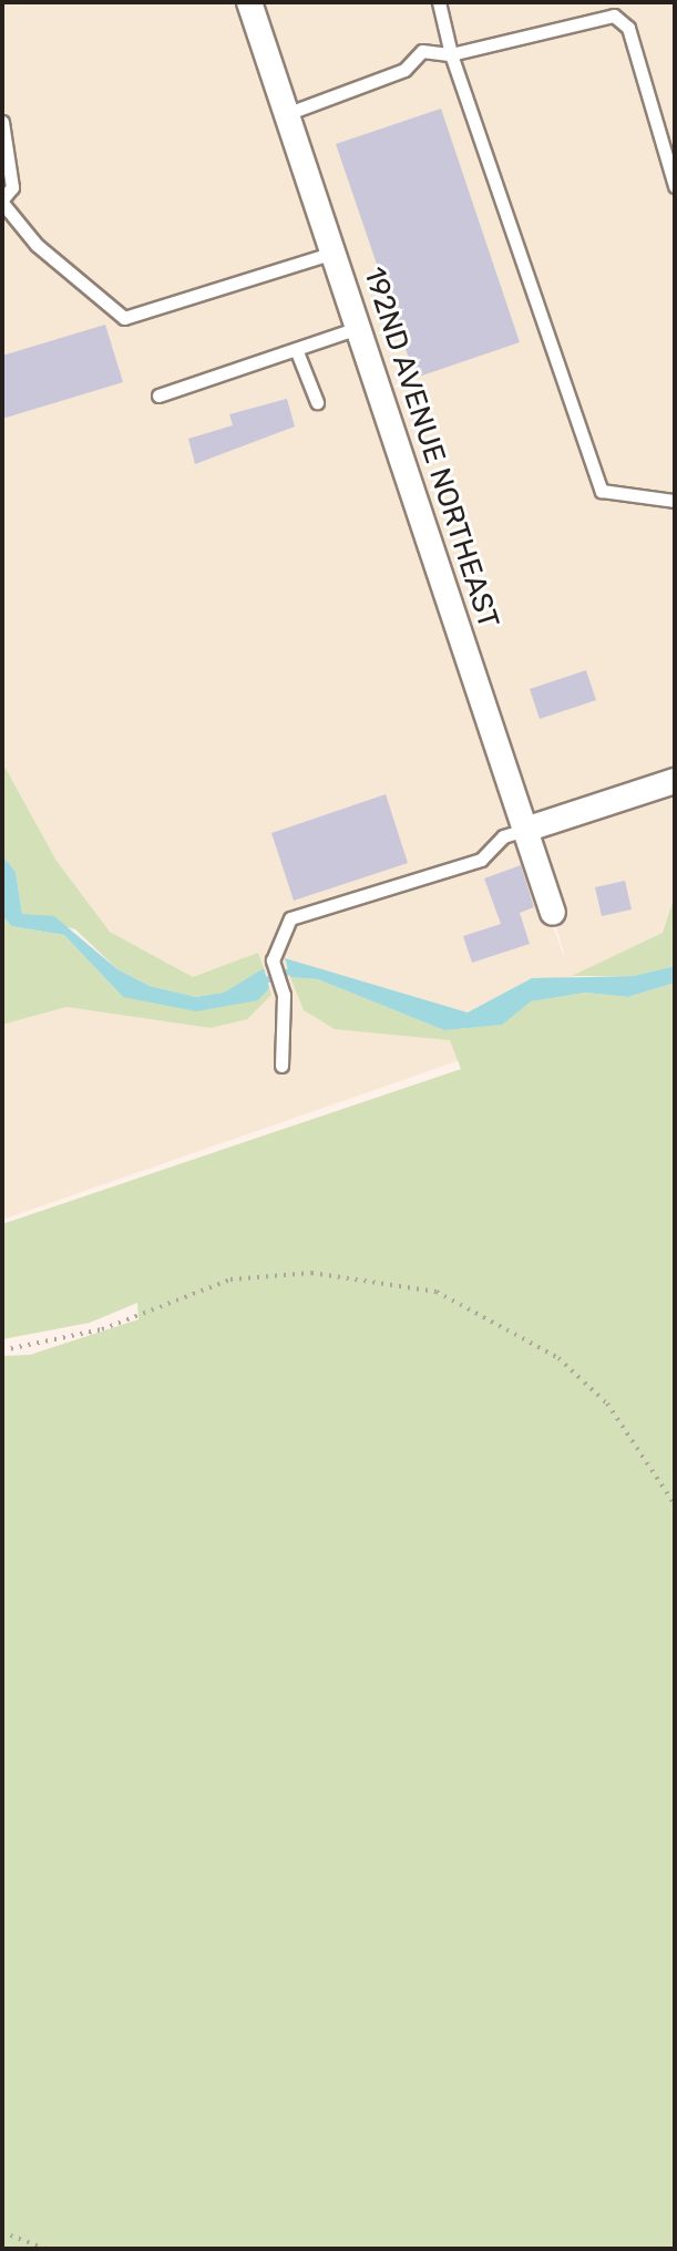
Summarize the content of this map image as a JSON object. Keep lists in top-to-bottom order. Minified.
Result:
{"streets":{"street":["192ND AVENUE NORTHEAST"]}}
